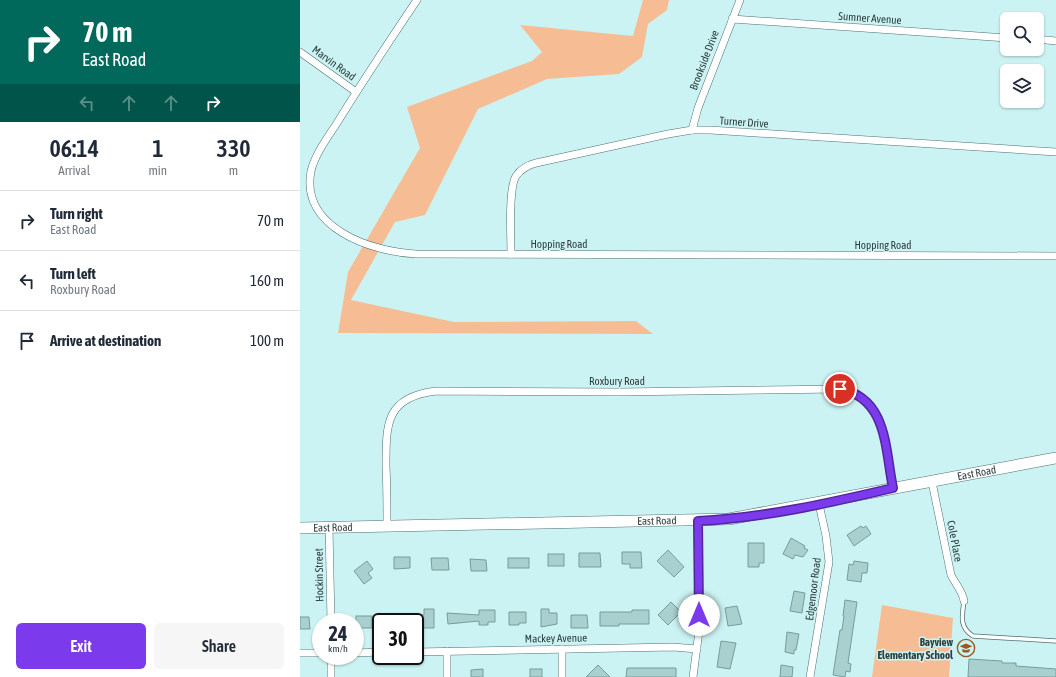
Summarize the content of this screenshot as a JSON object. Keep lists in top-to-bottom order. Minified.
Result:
{"streets":{"street":["Sumner Avenue","Brookside Drive","Marvin Road","Turner Drive","Hopping Road","Roxbury Road","East Road","Cole Place","Hockin Street","Edgemoor Road","Mackey Avenue"]},"crossings":[["Sumner Avenue","Brookside Drive"],["Brookside Drive","Turner Drive"],["Marvin Road","Hopping Road"],["Turner Drive","Hopping Road"],["Roxbury Road","East Road"],["East Road","Cole Place"],["East Road","Hockin Street"],["East Road","Edgemoor Road"]],"places":{"school or university":["Bayview Elementary School"]},"page":{"turn":["70 m","East Road"],"eta":["06:14","Arrival","1","min","330","m"],"list":[{"name":"Turn right","note":"East Road","value":"70 m"},{"name":"Turn left","note":"Roxbury Road","value":"160 m"},{"name":"Arrive at destination","value":"100 m"}],"speed":"24 km/h","limit":"30","buttons":["Exit","Share"]}}
